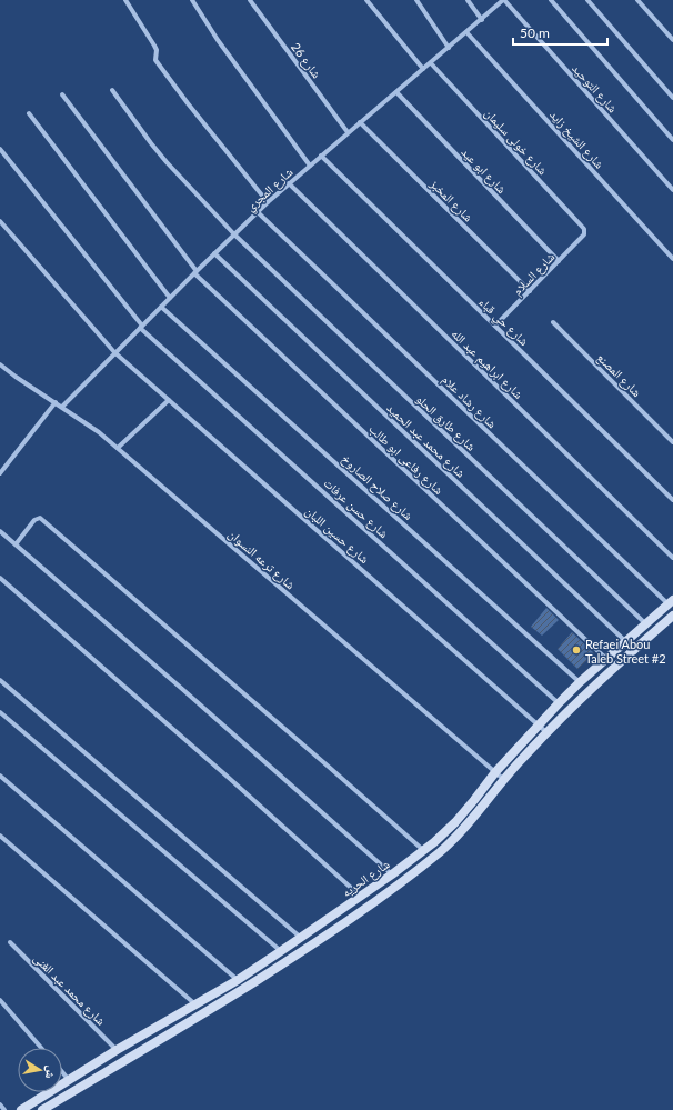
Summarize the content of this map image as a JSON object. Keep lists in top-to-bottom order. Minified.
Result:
{"streets":{"main road":["شارع الحريه"],"street":["شارع 26","شارع التوحيد","شارع الشيخ زايد","شارع خولى سليمان","شارع ابو عيد","شارع المجري","شارع المخبز","شارع السلام","شارع حي قباء","شارع ابراهيم عبد الله","شارع المصنع","شارع رشاد علام","شارع طارق الحلو","شارع محمد عبد الحميد","شارع رفاعى ابو طالب","شارع صلاح الصاروخ","شارع حسن عرفات","شارع حسين اللبان","شارع ترعه النسوان","شارع محمد عبد الغنى"]},"crossings":[["شارع 26","شارع المجري"],["شارع التوحيد","شارع المجري"],["شارع الشيخ زايد","شارع المجري"],["شارع خولى سليمان","شارع المجري"],["شارع خولى سليمان","شارع السلام"],["شارع ابو عيد","شارع المجري"],["شارع ابو عيد","شارع السلام"],["شارع المجري","شارع المخبز"],["شارع المجري","شارع حي قباء"],["شارع المجري","شارع ابراهيم عبد الله"],["شارع المجري","شارع رشاد علام"],["شارع المجري","شارع طارق الحلو"],["شارع المجري","شارع محمد عبد الحميد"],["شارع المجري","شارع رفاعى ابو طالب"],["شارع المجري","شارع صلاح الصاروخ"],["شارع المجري","شارع حسن عرفات"],["شارع المجري","شارع حسين اللبان"],["شارع المجري","شارع ترعه النسوان"],["شارع المخبز","شارع السلام"],["شارع السلام","شارع حي قباء"],["شارع رشاد علام","شارع الحريه"],["شارع طارق الحلو","شارع الحريه"],["شارع محمد عبد الحميد","شارع الحريه"],["شارع رفاعى ابو طالب","شارع الحريه"],["شارع صلاح الصاروخ","شارع الحريه"],["شارع حسن عرفات","شارع الحريه"],["شارع حسين اللبان","شارع الحريه"],["شارع ترعه النسوان","شارع الحريه"],["شارع الحريه","شارع محمد عبد الغنى"]],"places":["Refaei Abou Taleb Street #2"],"scale_bar":"50 m","north":"right"}
